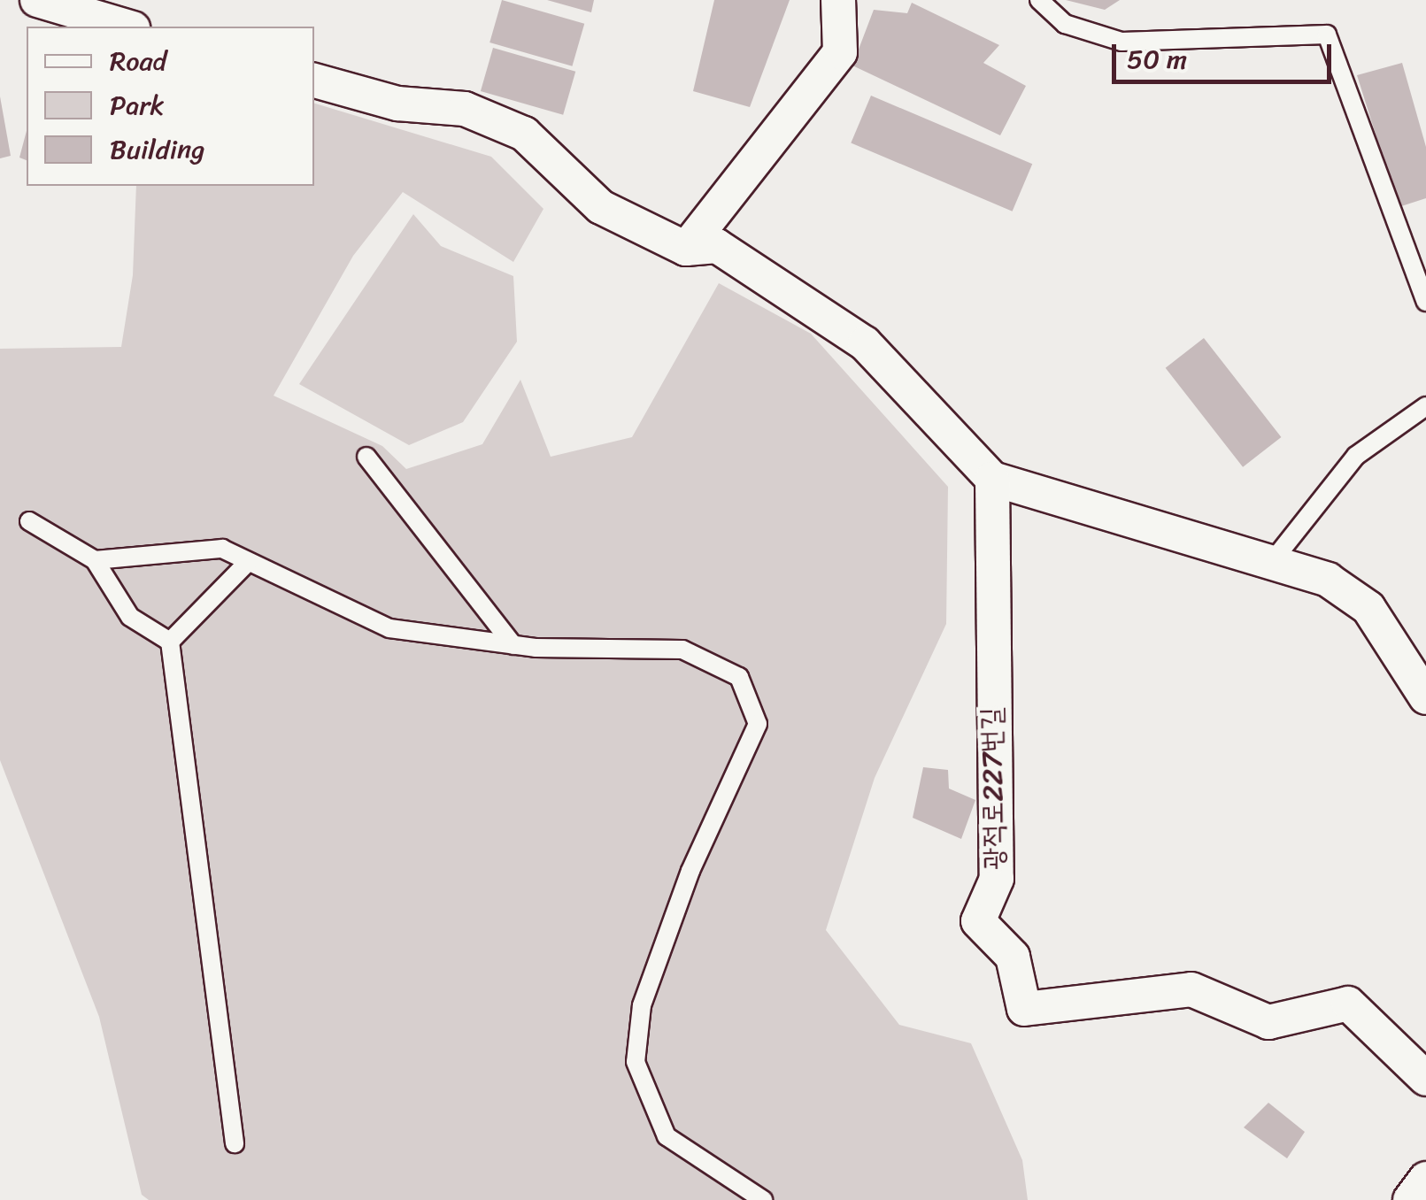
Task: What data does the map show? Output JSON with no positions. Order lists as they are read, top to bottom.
{
  "streets": {
    "street": ["광적로227번길"]
  },
  "legend": ["Road", "Park", "Building"],
  "scale_bar": "50 m"
}
